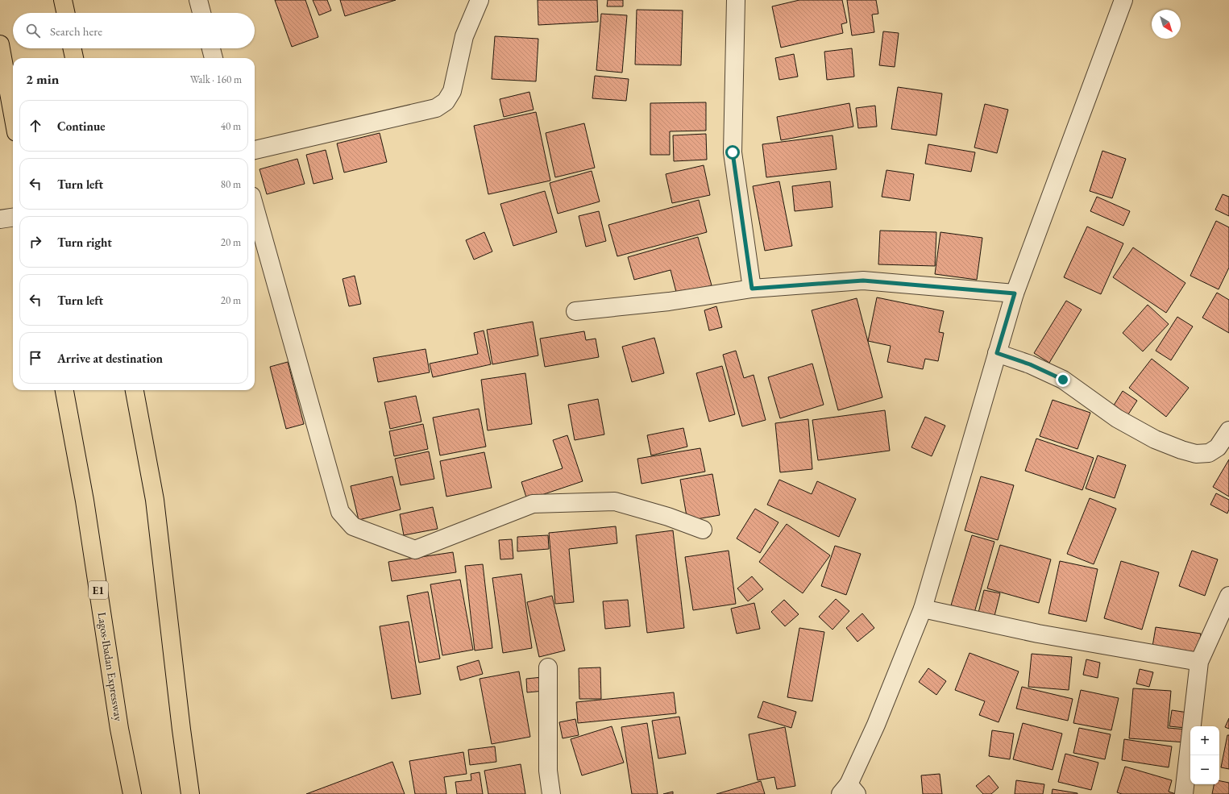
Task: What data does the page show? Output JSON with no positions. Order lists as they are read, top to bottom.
{
  "streets": {
    "highway": ["E1", "Lagos-Ibadan Expressway"]
  },
  "north": "bottom right",
  "page": {
    "search": "Search here",
    "heading": ["2 min", "Walk · 160 m"],
    "list": [
      ["Continue", "40 m"],
      ["Turn left", "80 m"],
      ["Turn right", "20 m"],
      ["Turn left", "20 m"],
      "Arrive at destination"
    ],
    "map_buttons": ["+", "−"]
  }
}
